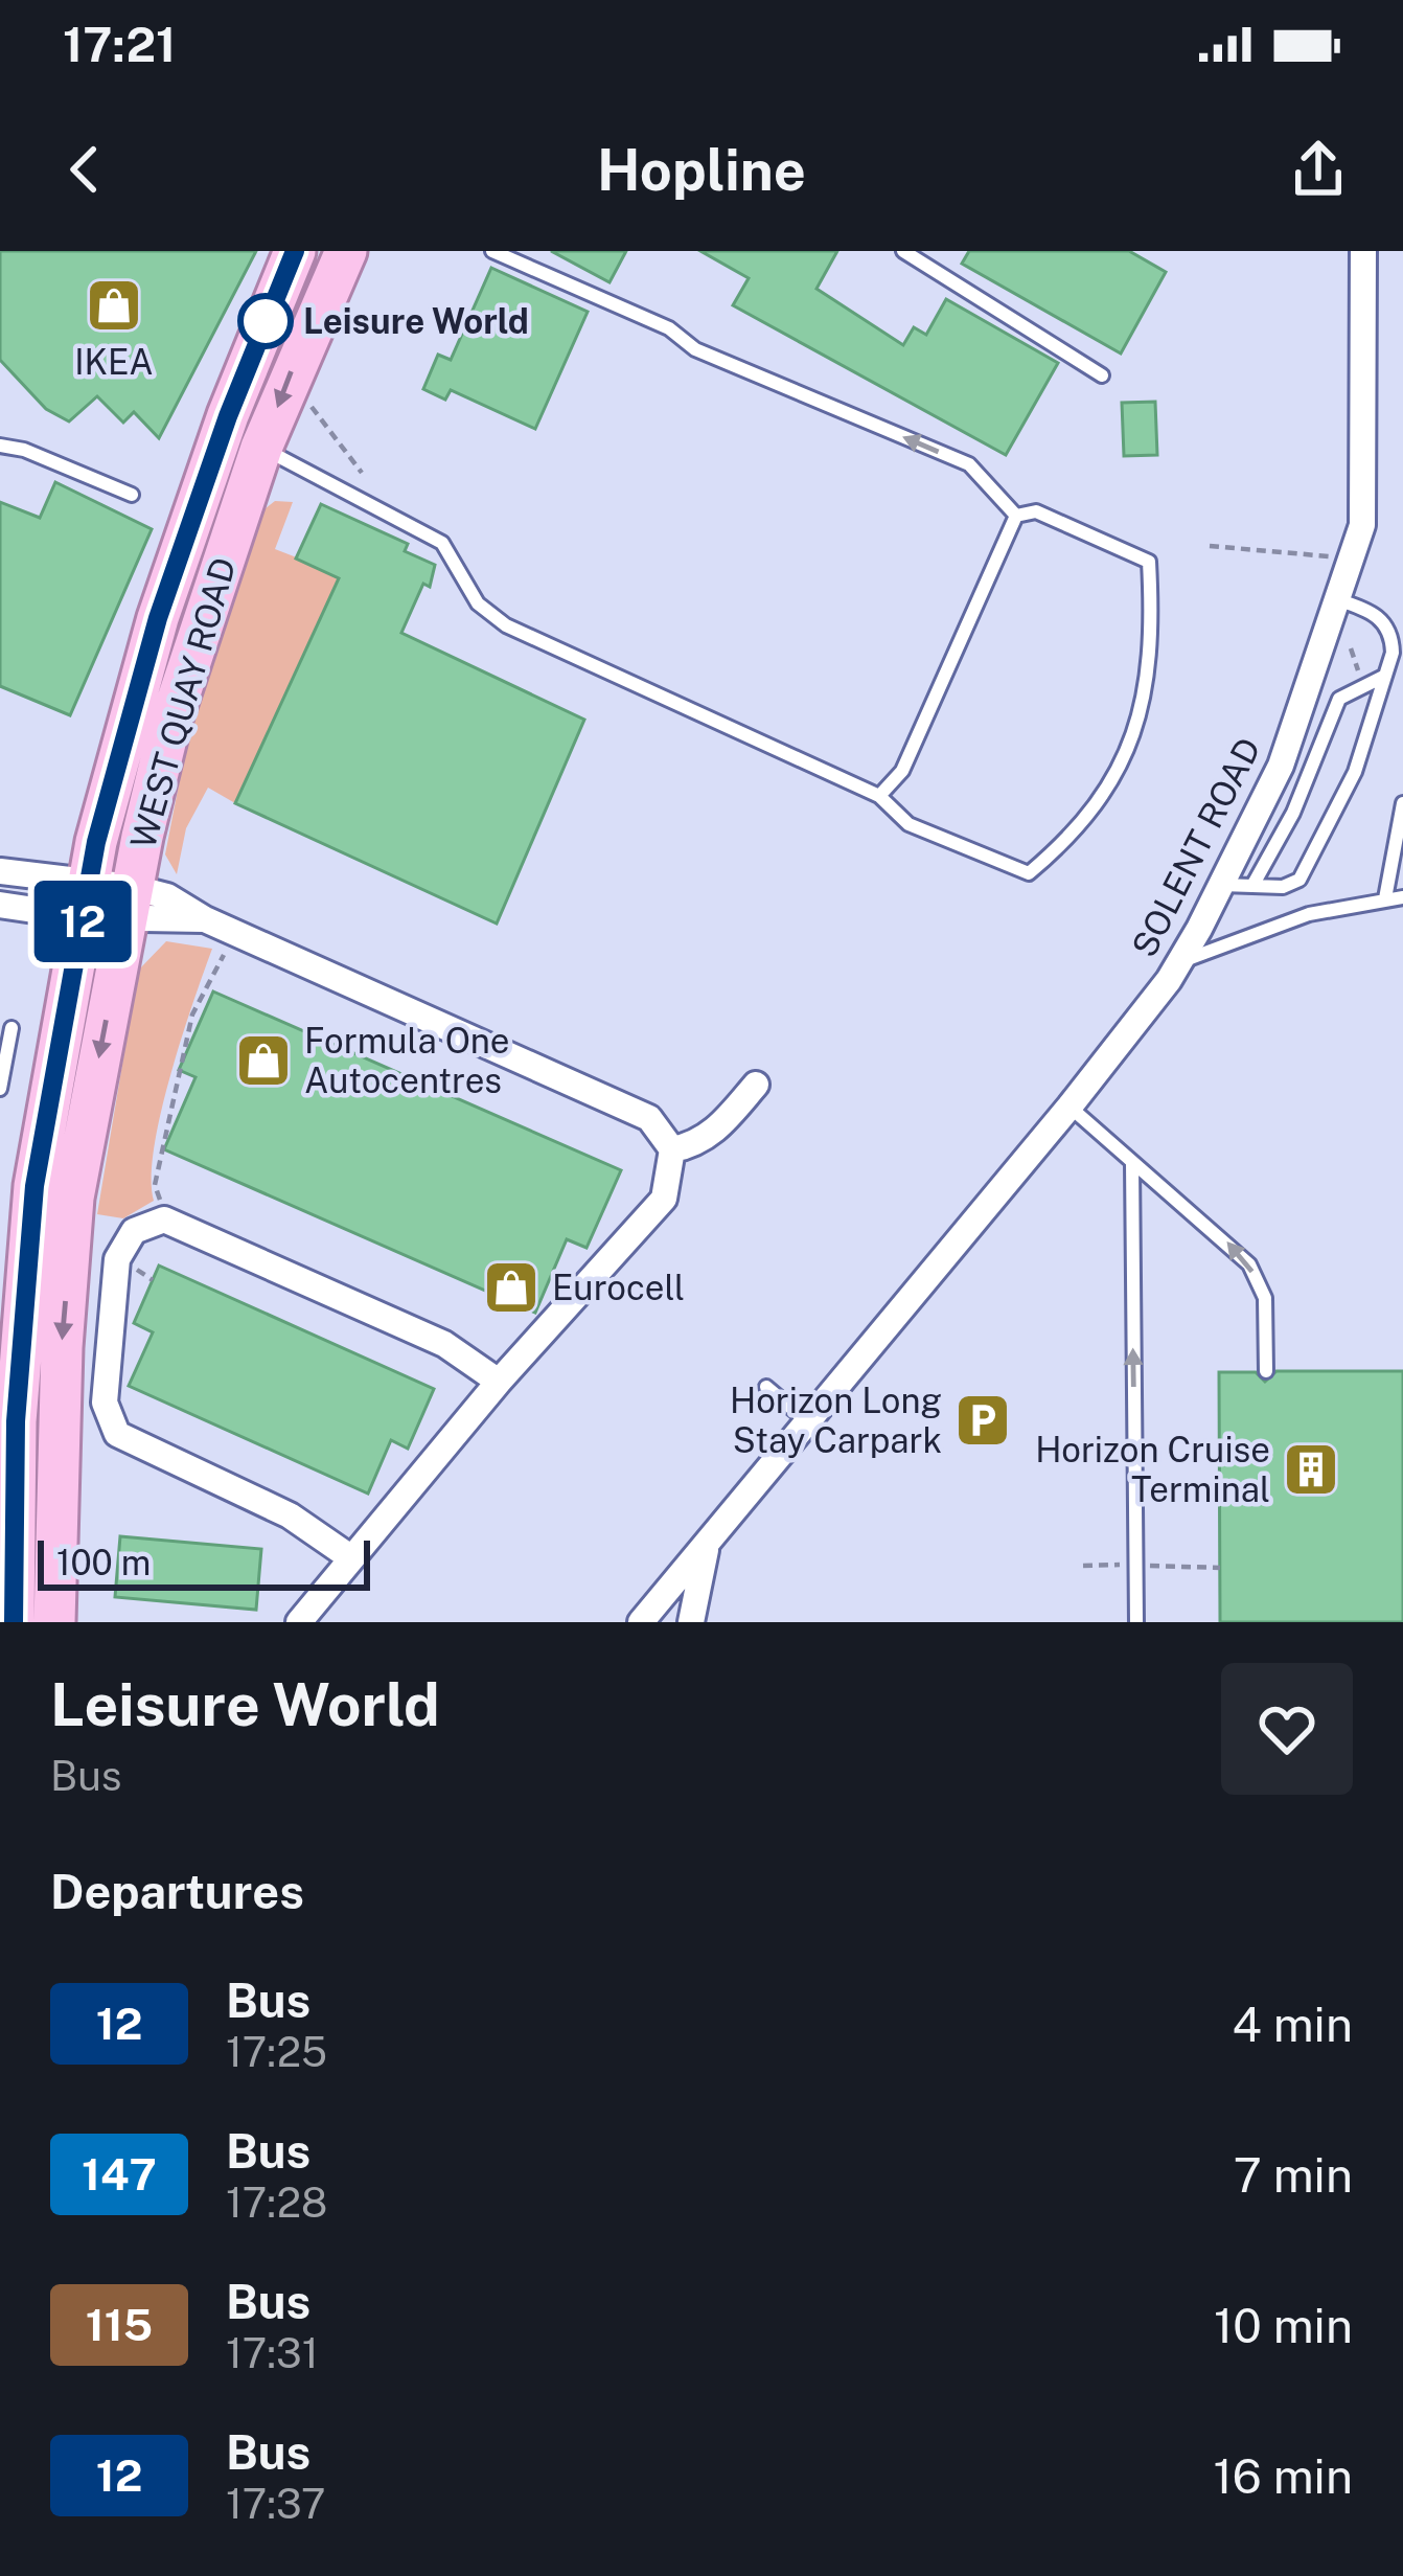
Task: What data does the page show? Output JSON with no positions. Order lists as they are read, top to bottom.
{
  "streets": {
    "highway": ["WEST QUAY ROAD"],
    "street": ["SOLENT ROAD"]
  },
  "places": {
    "shop": ["IKEA", "Formula One Autocentres", "Eurocell"],
    "other": ["Leisure World"],
    "parking": ["Horizon Long Stay Carpark"],
    "building": ["Horizon Cruise Terminal"]
  },
  "lines": ["bus line 12"],
  "scale_bar": "100 m",
  "page": {
    "status": "17:21",
    "header": "Hopline",
    "on_map": "12",
    "scale": "100 m",
    "heading": [
      ["Leisure World", "Bus"],
      "Departures"
    ],
    "list": [
      {
        "mark": "12",
        "name": "Bus",
        "note": "17:25",
        "value": "4 min"
      },
      {
        "mark": "147",
        "name": "Bus",
        "note": "17:28",
        "value": "7 min"
      },
      {
        "mark": "115",
        "name": "Bus",
        "note": "17:31",
        "value": "10 min"
      },
      {
        "mark": "12",
        "name": "Bus",
        "note": "17:37",
        "value": "16 min"
      }
    ]
  }
}
